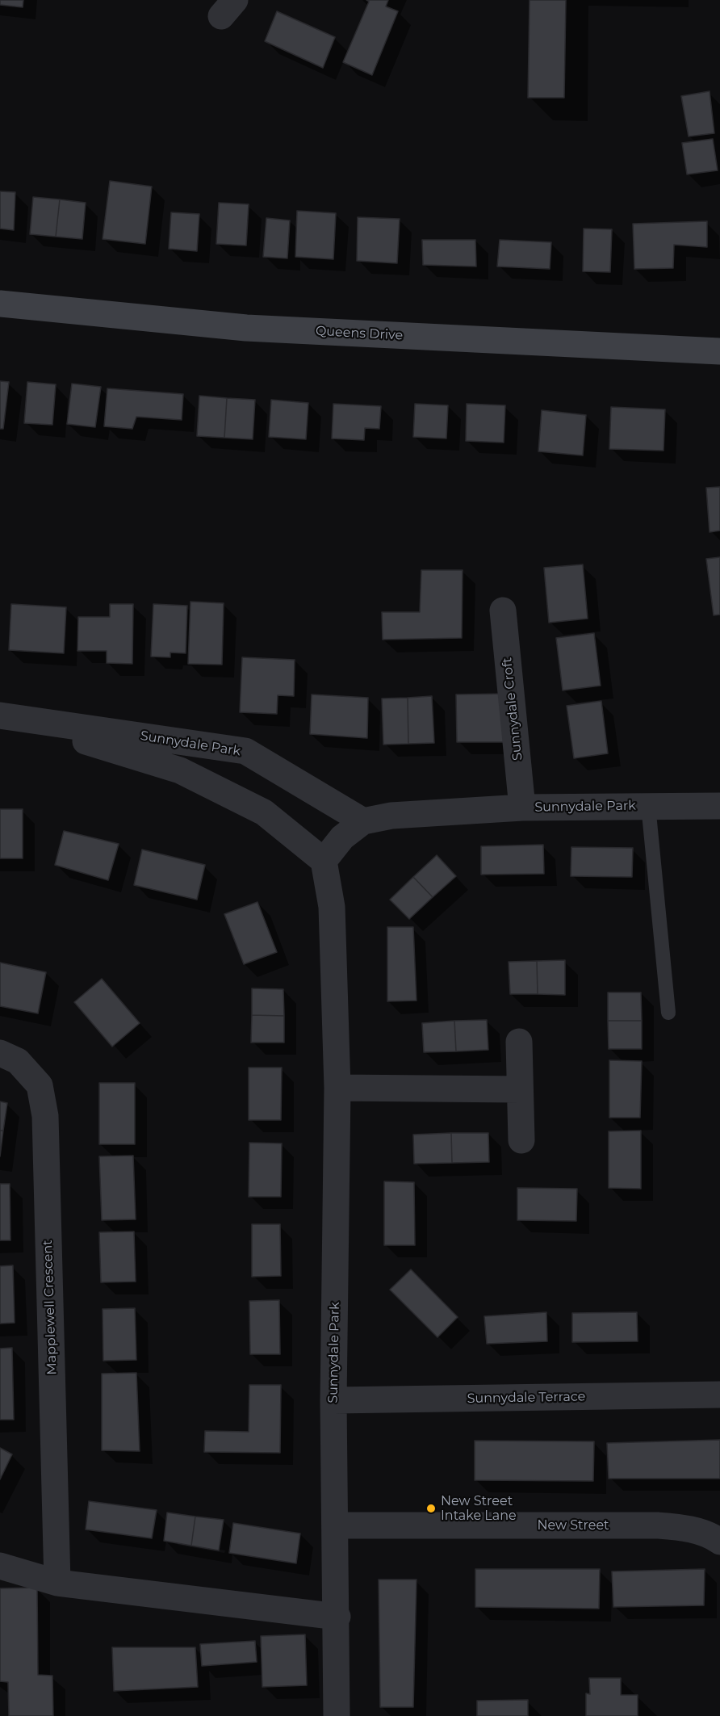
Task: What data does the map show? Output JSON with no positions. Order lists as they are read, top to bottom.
{
  "streets": {
    "street": [
      "Queens Drive",
      "Sunnydale Croft",
      "Sunnydale Park",
      "Mapplewell Crescent",
      "Sunnydale Terrace",
      "New Street"
    ]
  },
  "crossings": [
    ["Sunnydale Croft", "Sunnydale Park"],
    ["Sunnydale Park", "Sunnydale Terrace"],
    ["Sunnydale Park", "New Street"]
  ],
  "places": ["New Street Intake Lane"]
}
